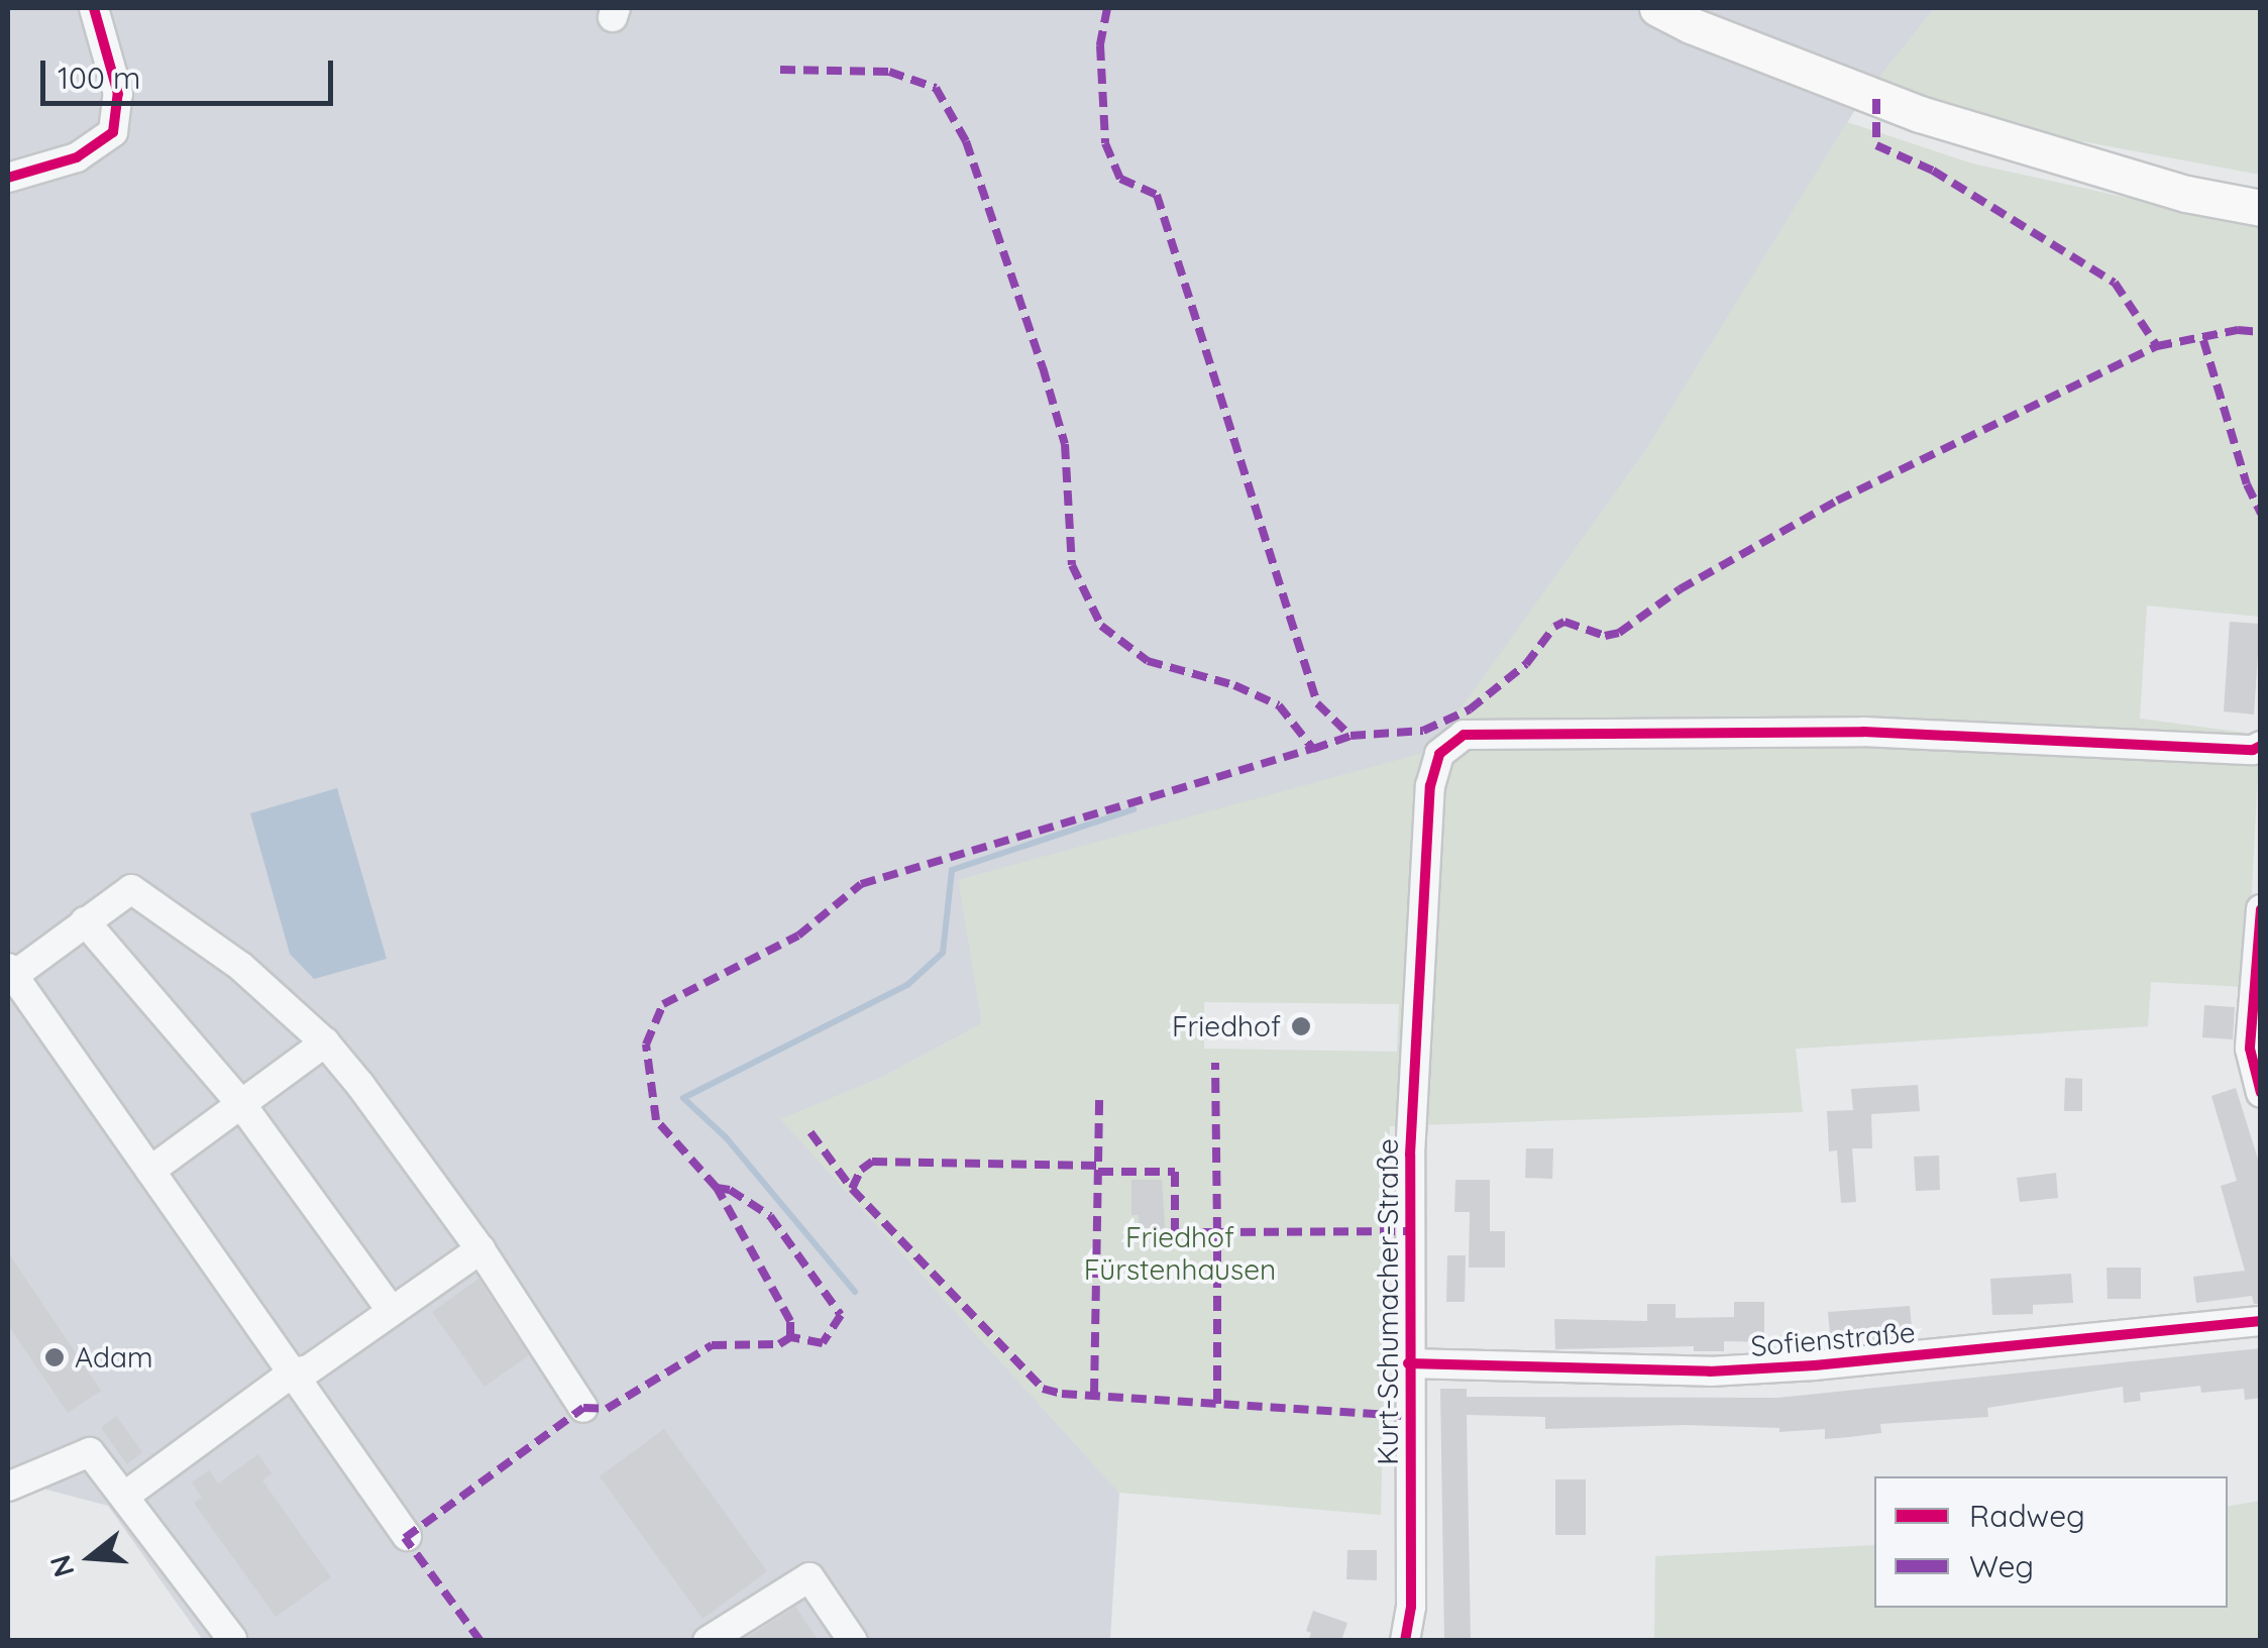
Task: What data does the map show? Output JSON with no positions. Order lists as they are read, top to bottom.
{
  "streets": {
    "street": ["Kurt-Schumacher-Straße", "Sofienstraße"]
  },
  "crossings": [
    ["Kurt-Schumacher-Straße", "Sofienstraße"]
  ],
  "parks": ["Friedhof Fürstenhausen"],
  "places": ["Friedhof", "Adam"],
  "legend": ["Radweg", "Weg"],
  "scale_bar": "100 m",
  "north": "left"
}
